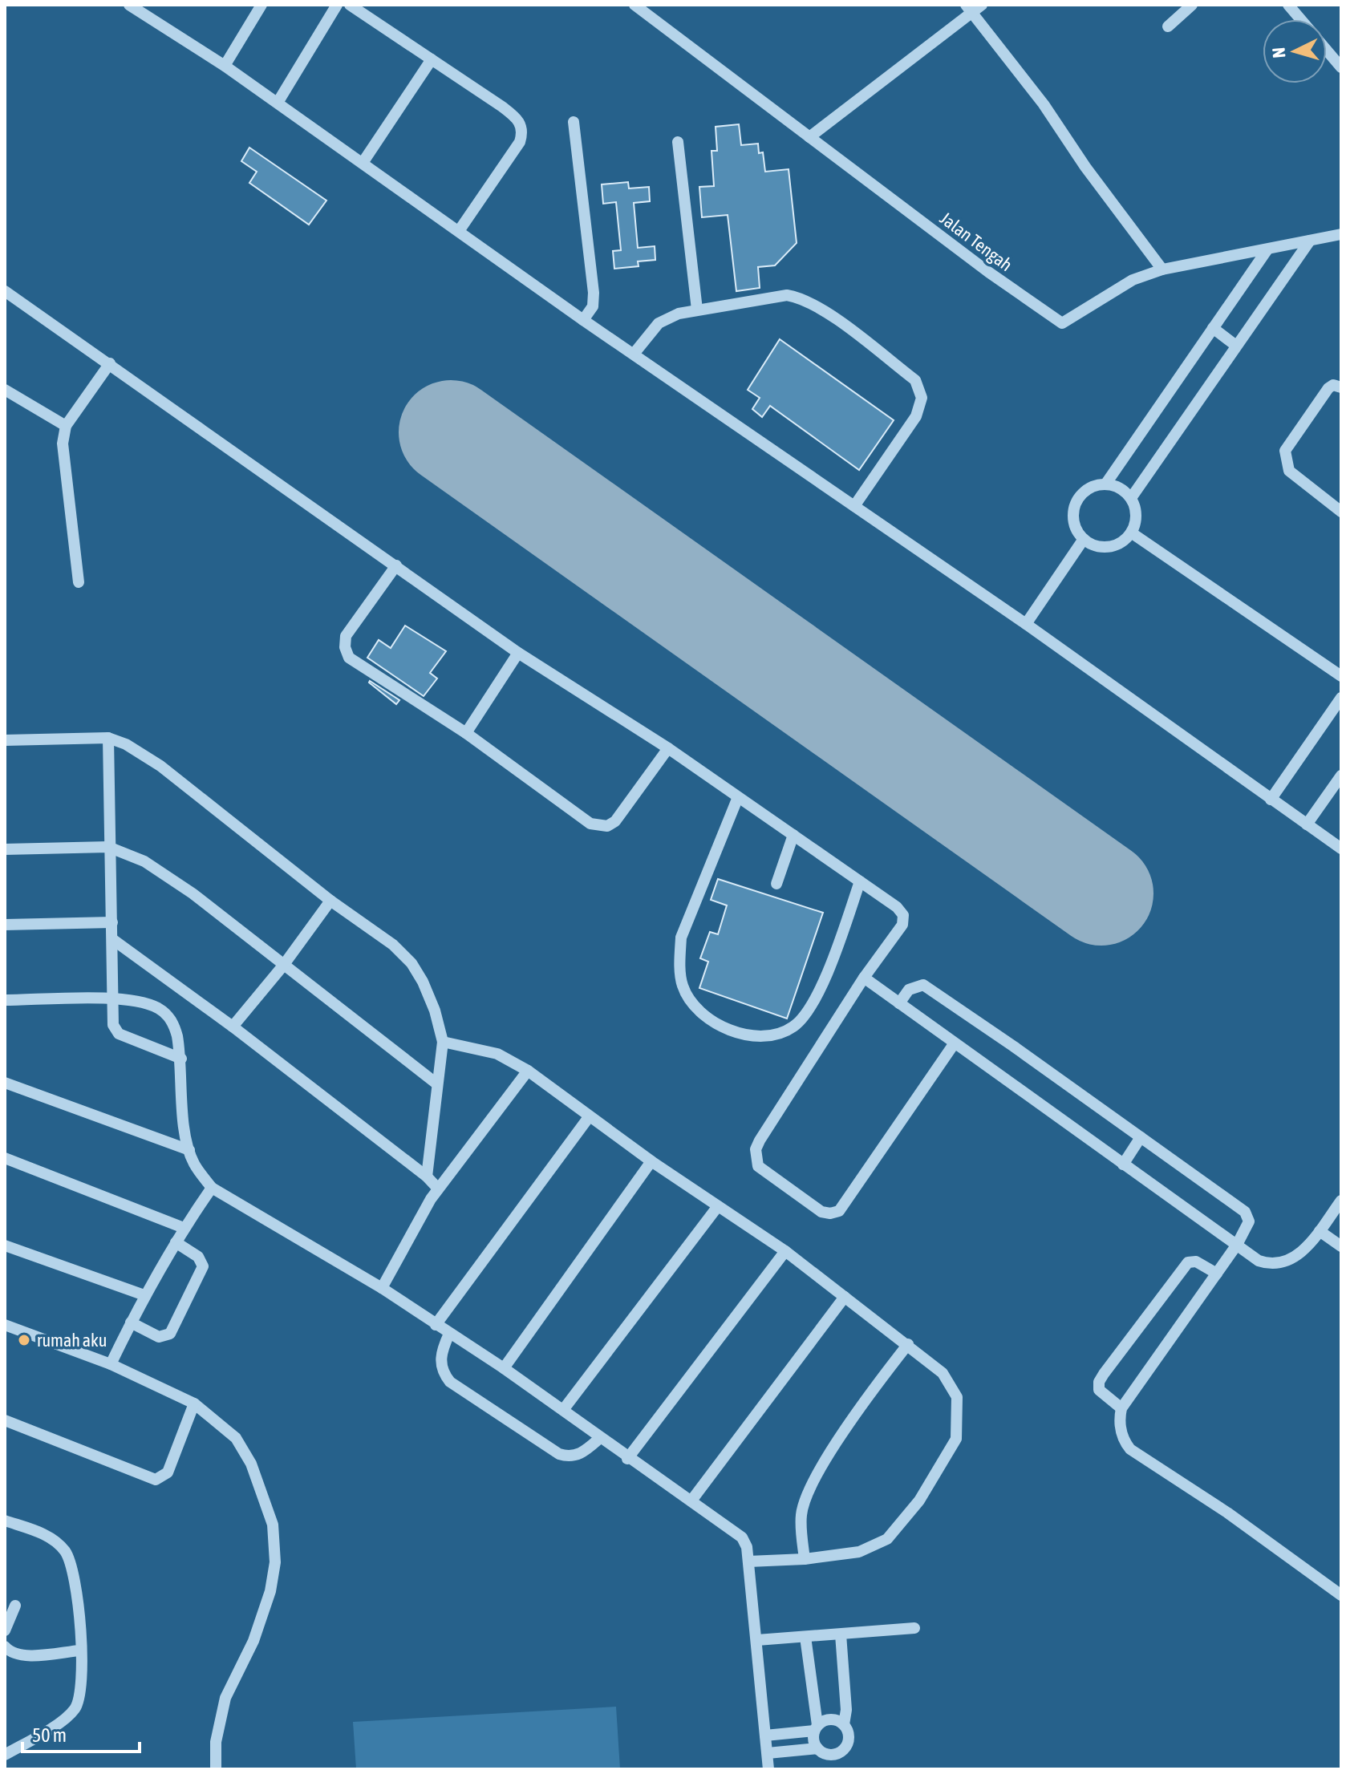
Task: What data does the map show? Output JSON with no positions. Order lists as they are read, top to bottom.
{
  "streets": {
    "street": ["Jalan Tengah"]
  },
  "places": ["rumah aku"],
  "scale_bar": "50 m",
  "north": "left"
}
